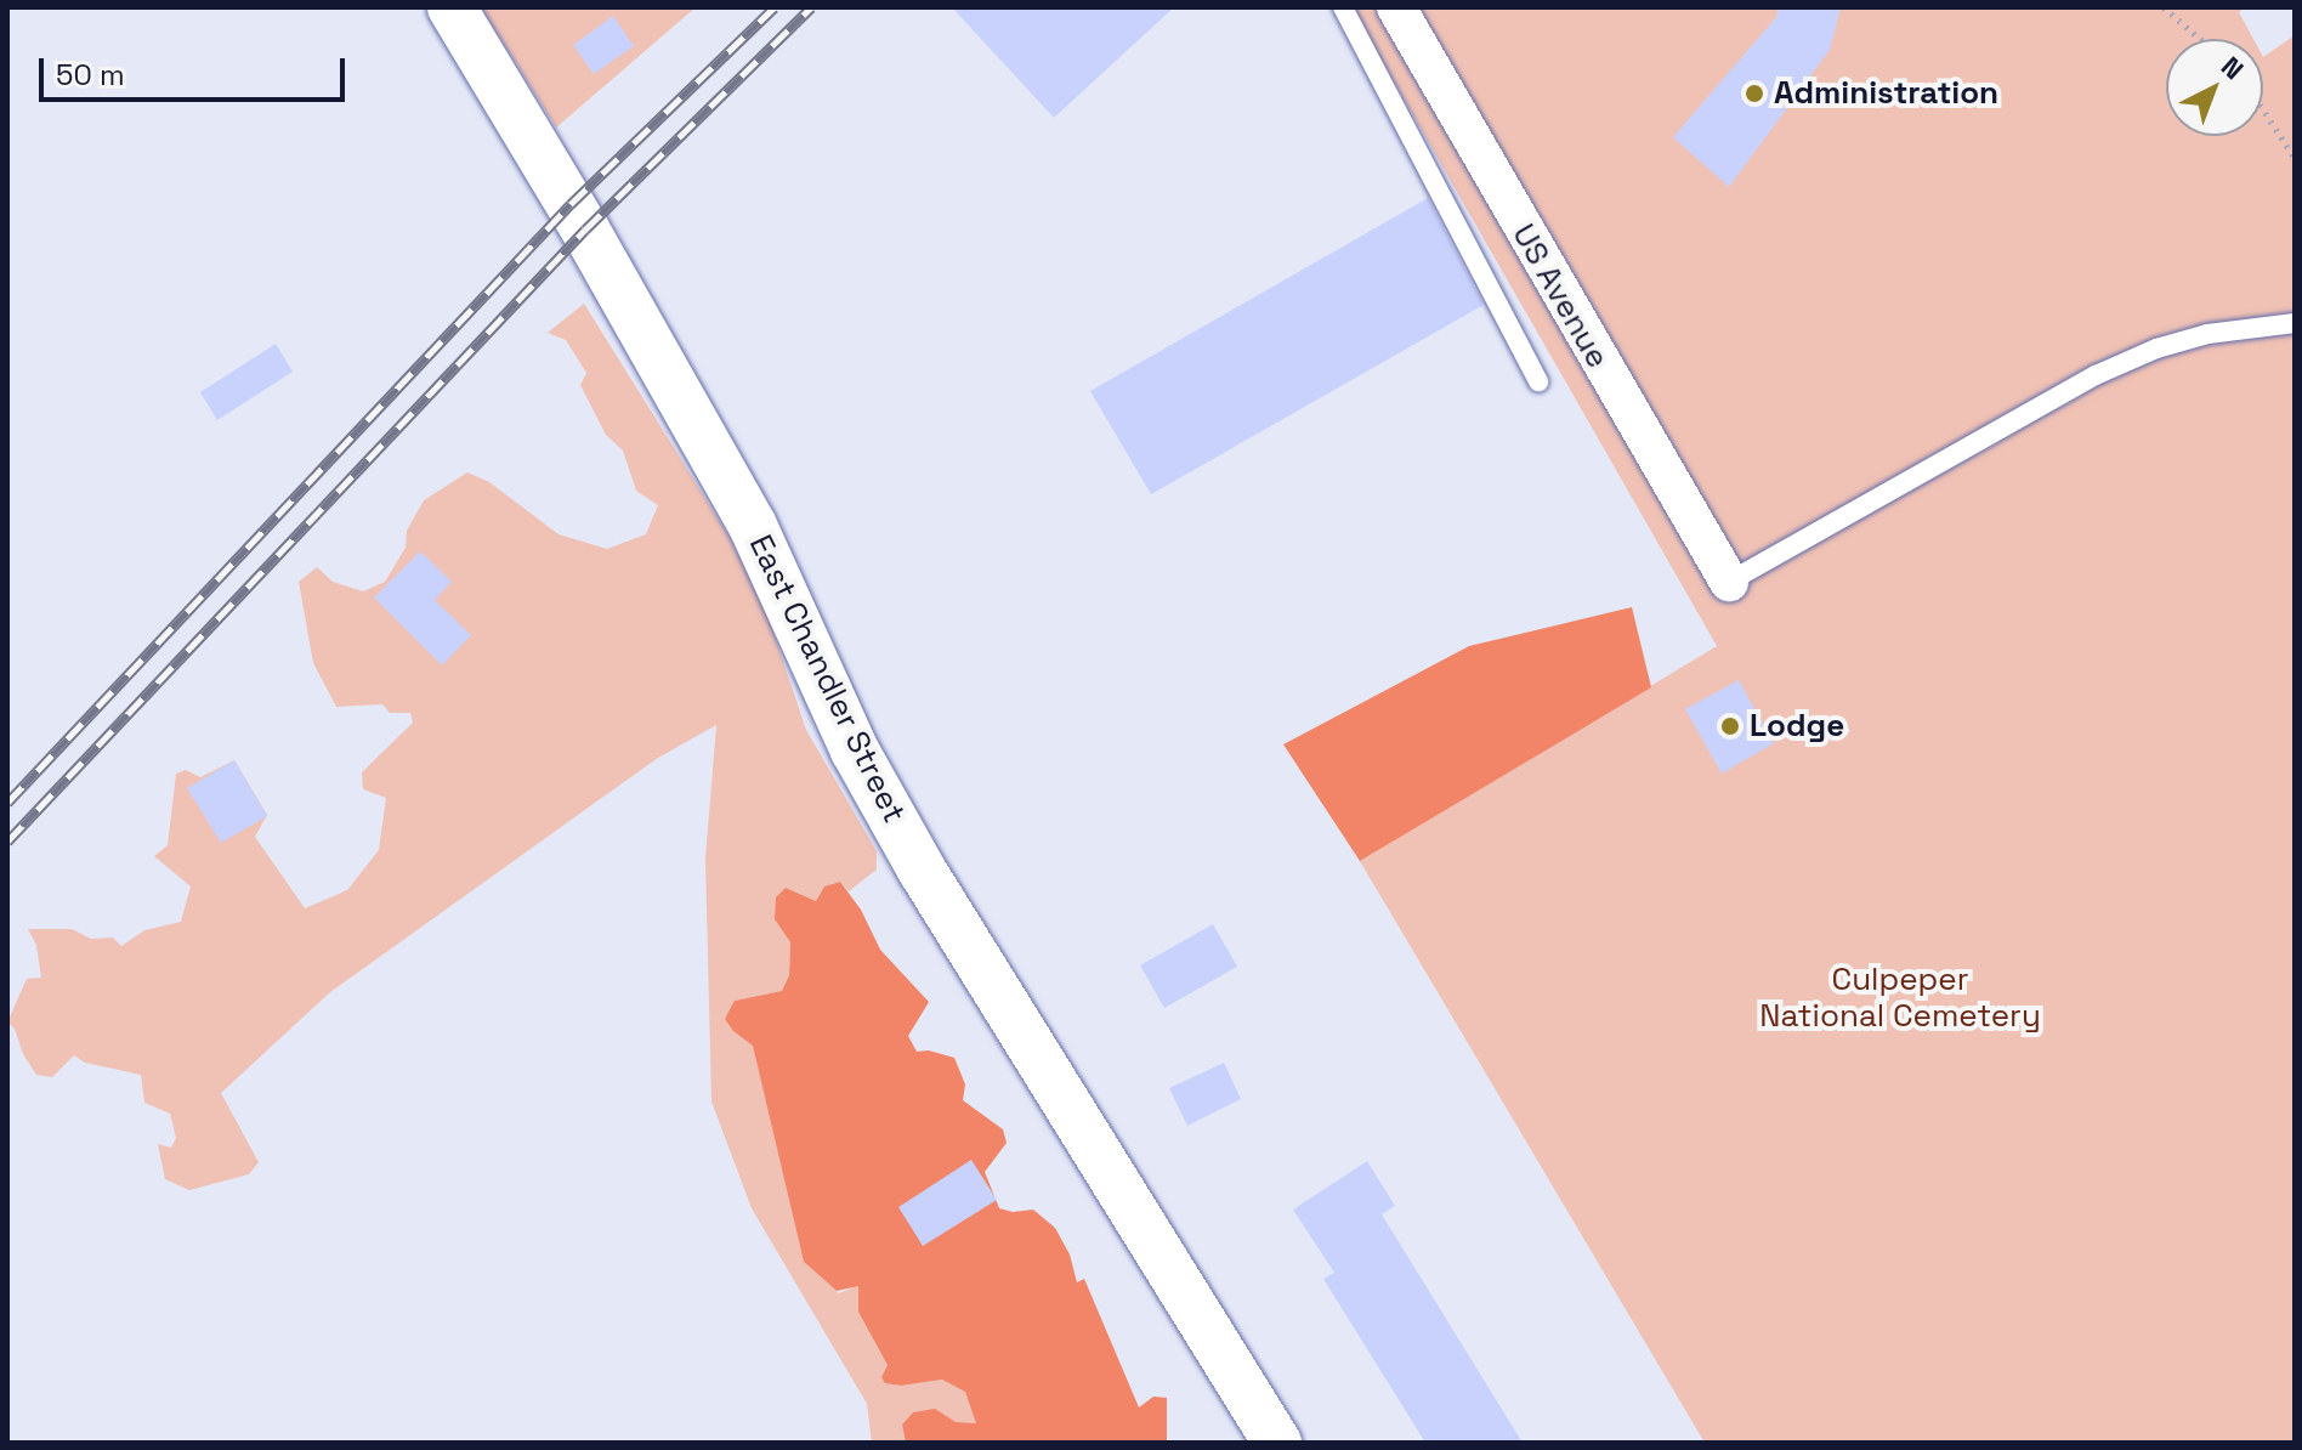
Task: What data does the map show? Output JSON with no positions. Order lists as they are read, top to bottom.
{
  "streets": {
    "street": ["US Avenue", "East Chandler Street"]
  },
  "parks": ["Culpeper National Cemetery"],
  "places": ["Administration", "Lodge"],
  "scale_bar": "50 m",
  "north": "top right"
}
